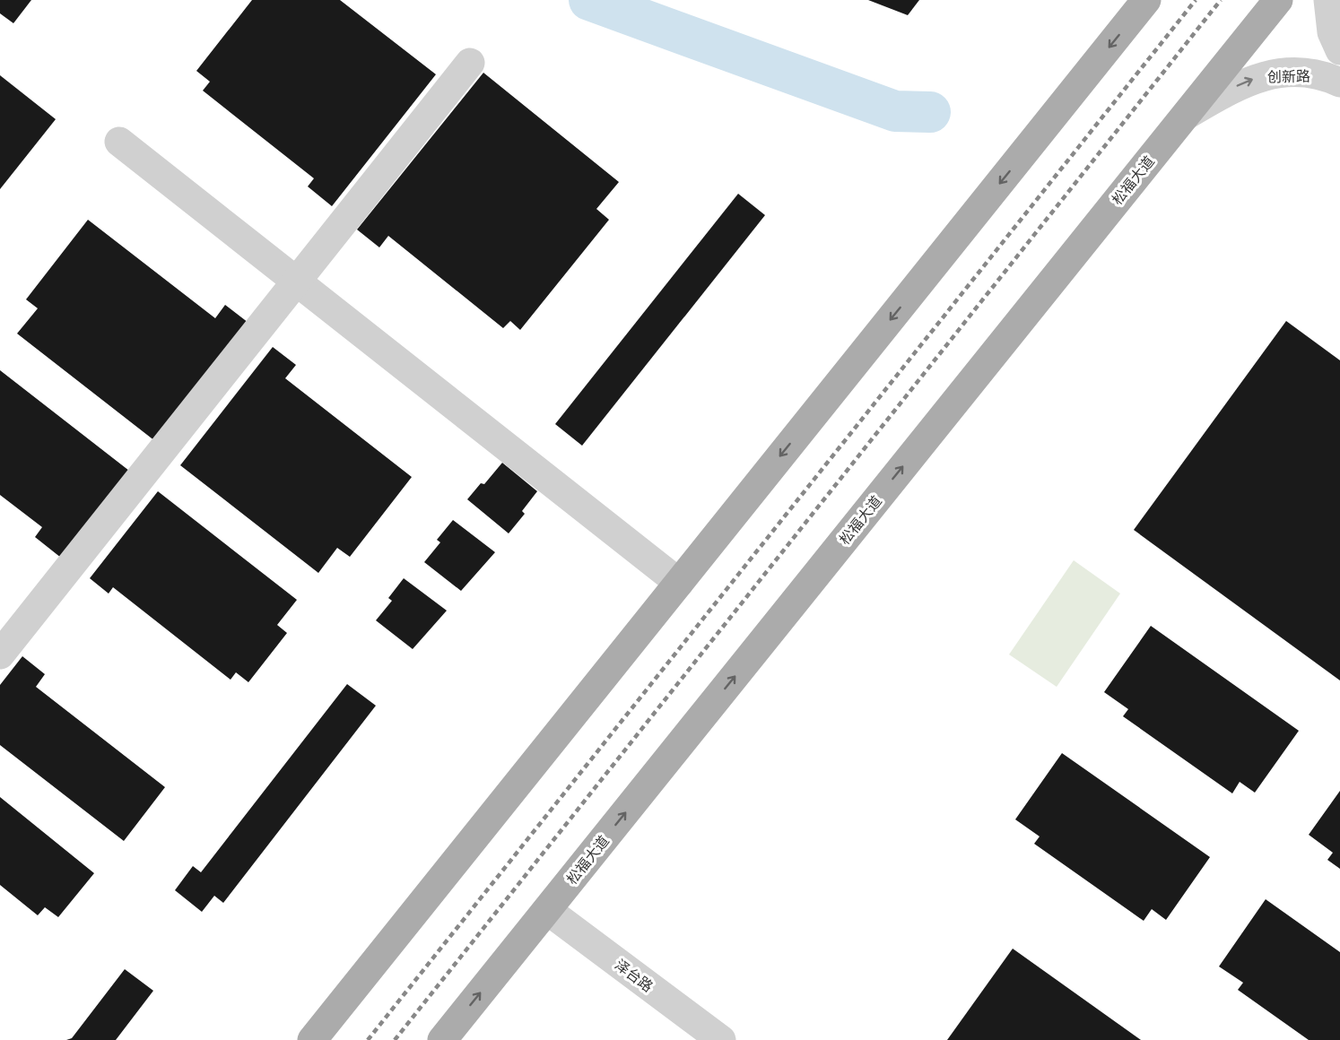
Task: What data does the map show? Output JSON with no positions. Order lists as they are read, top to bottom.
{
  "streets": {
    "main road": ["松福大道"],
    "street": ["创新路", "泽台路"]
  },
  "crossings": [
    ["创新路", "松福大道"],
    ["松福大道", "泽台路"]
  ],
  "one_way": ["创新路"]
}
